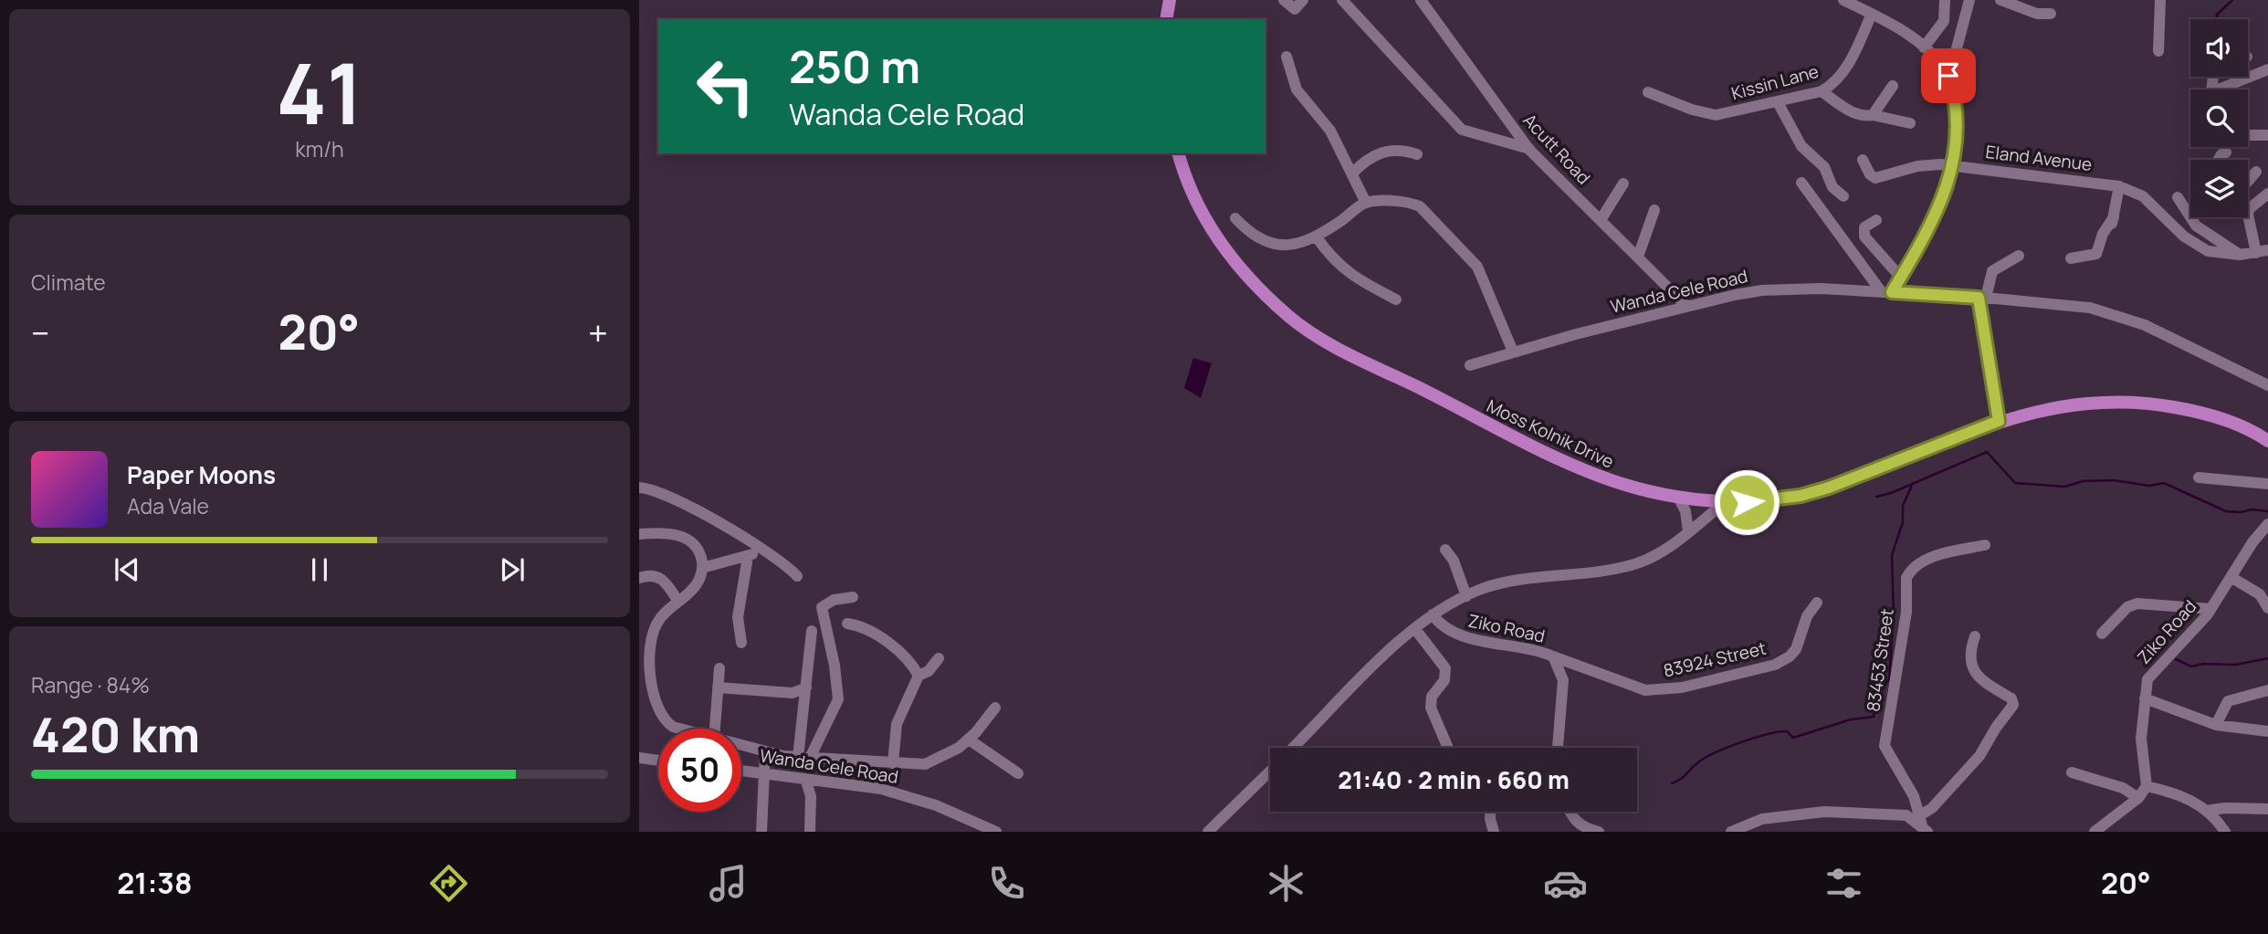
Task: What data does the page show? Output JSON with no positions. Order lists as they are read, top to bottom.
{
  "streets": {
    "main road": ["Moss Kolnik Drive"],
    "street": [
      "Kissin Lane",
      "Acutt Road",
      "Eland Avenue",
      "Wanda Cele Road",
      "Ziko Road",
      "83924 Street",
      "83453 Street"
    ]
  },
  "crossings": [
    ["Acutt Road", "Wanda Cele Road"],
    ["Ziko Road", "83924 Street"]
  ],
  "page": {
    "tile": [
      ["41", "km/h"],
      "Climate",
      ["Range · 84%", "420 km"]
    ],
    "turn": ["250 m", "Wanda Cele Road"],
    "heat": ["−", "20°", "+"],
    "song": ["Paper Moons", "Ada Vale"],
    "limit": "50",
    "trip": "21:40 · 2 min · 660 m",
    "tabs": ["21:38", "20°"]
  }
}
